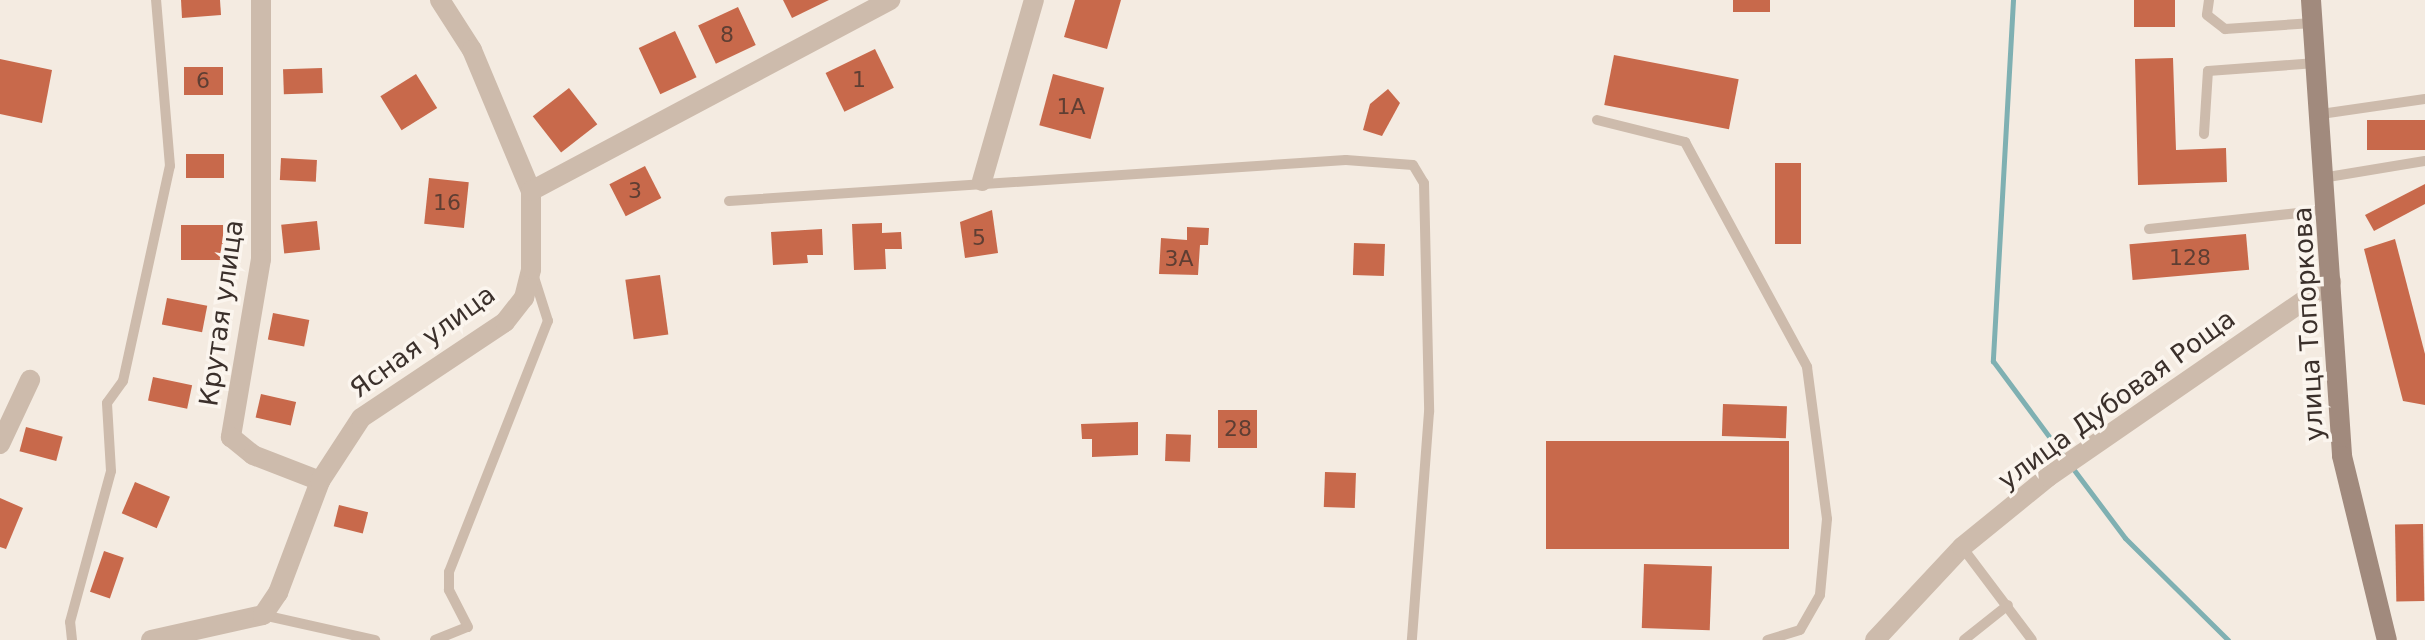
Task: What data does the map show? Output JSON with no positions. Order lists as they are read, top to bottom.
{
  "streets": {
    "street": [
      "Крутая улица",
      "улица Топоркова",
      "Ясная улица",
      "улица Дубовая Роща"
    ]
  },
  "crossings": [
    ["Крутая улица", "Ясная улица"],
    ["улица Топоркова", "улица Дубовая Роща"]
  ],
  "house_numbers": [
    "8",
    "1",
    "6",
    "1А",
    "3",
    "16",
    "5",
    "128",
    "3А",
    "28"
  ]
}
